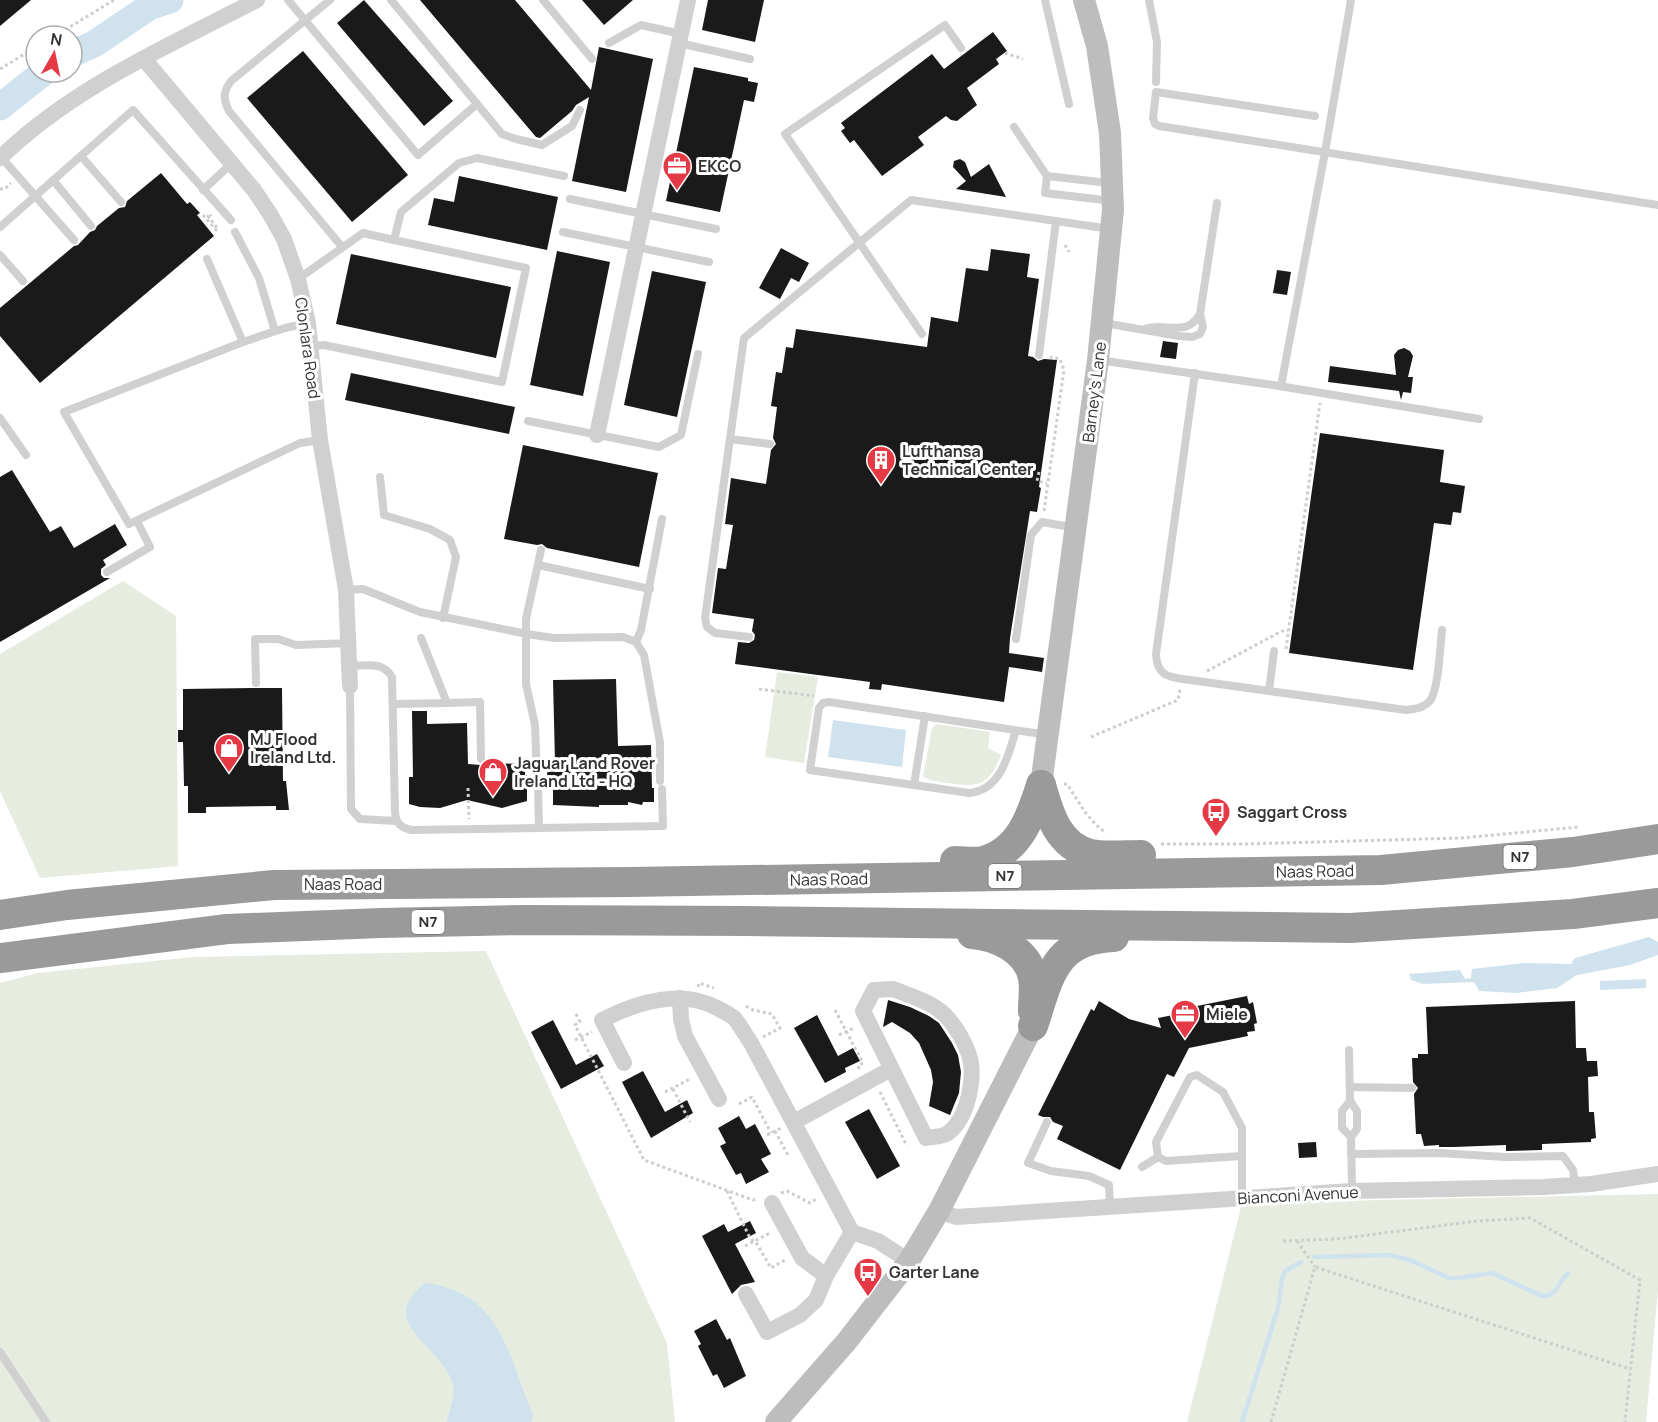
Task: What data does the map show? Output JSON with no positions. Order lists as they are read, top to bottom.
{
  "streets": {
    "highway": ["N7", "Naas Road"],
    "street": ["Clonlara Road", "Barney's Lane", "Bianconi Avenue"]
  },
  "crossings": [
    ["Barney's Lane", "N7"],
    ["N7", "Naas Road"]
  ],
  "places": {
    "office": ["EKCO", "Miele"],
    "building": ["Lufthansa Technical Center"],
    "shop": ["MJ Flood Ireland Ltd.", "Jaguar Land Rover Ireland Ltd - HQ"],
    "bus stop": ["Saggart Cross", "Garter Lane"]
  },
  "north": "top"
}
